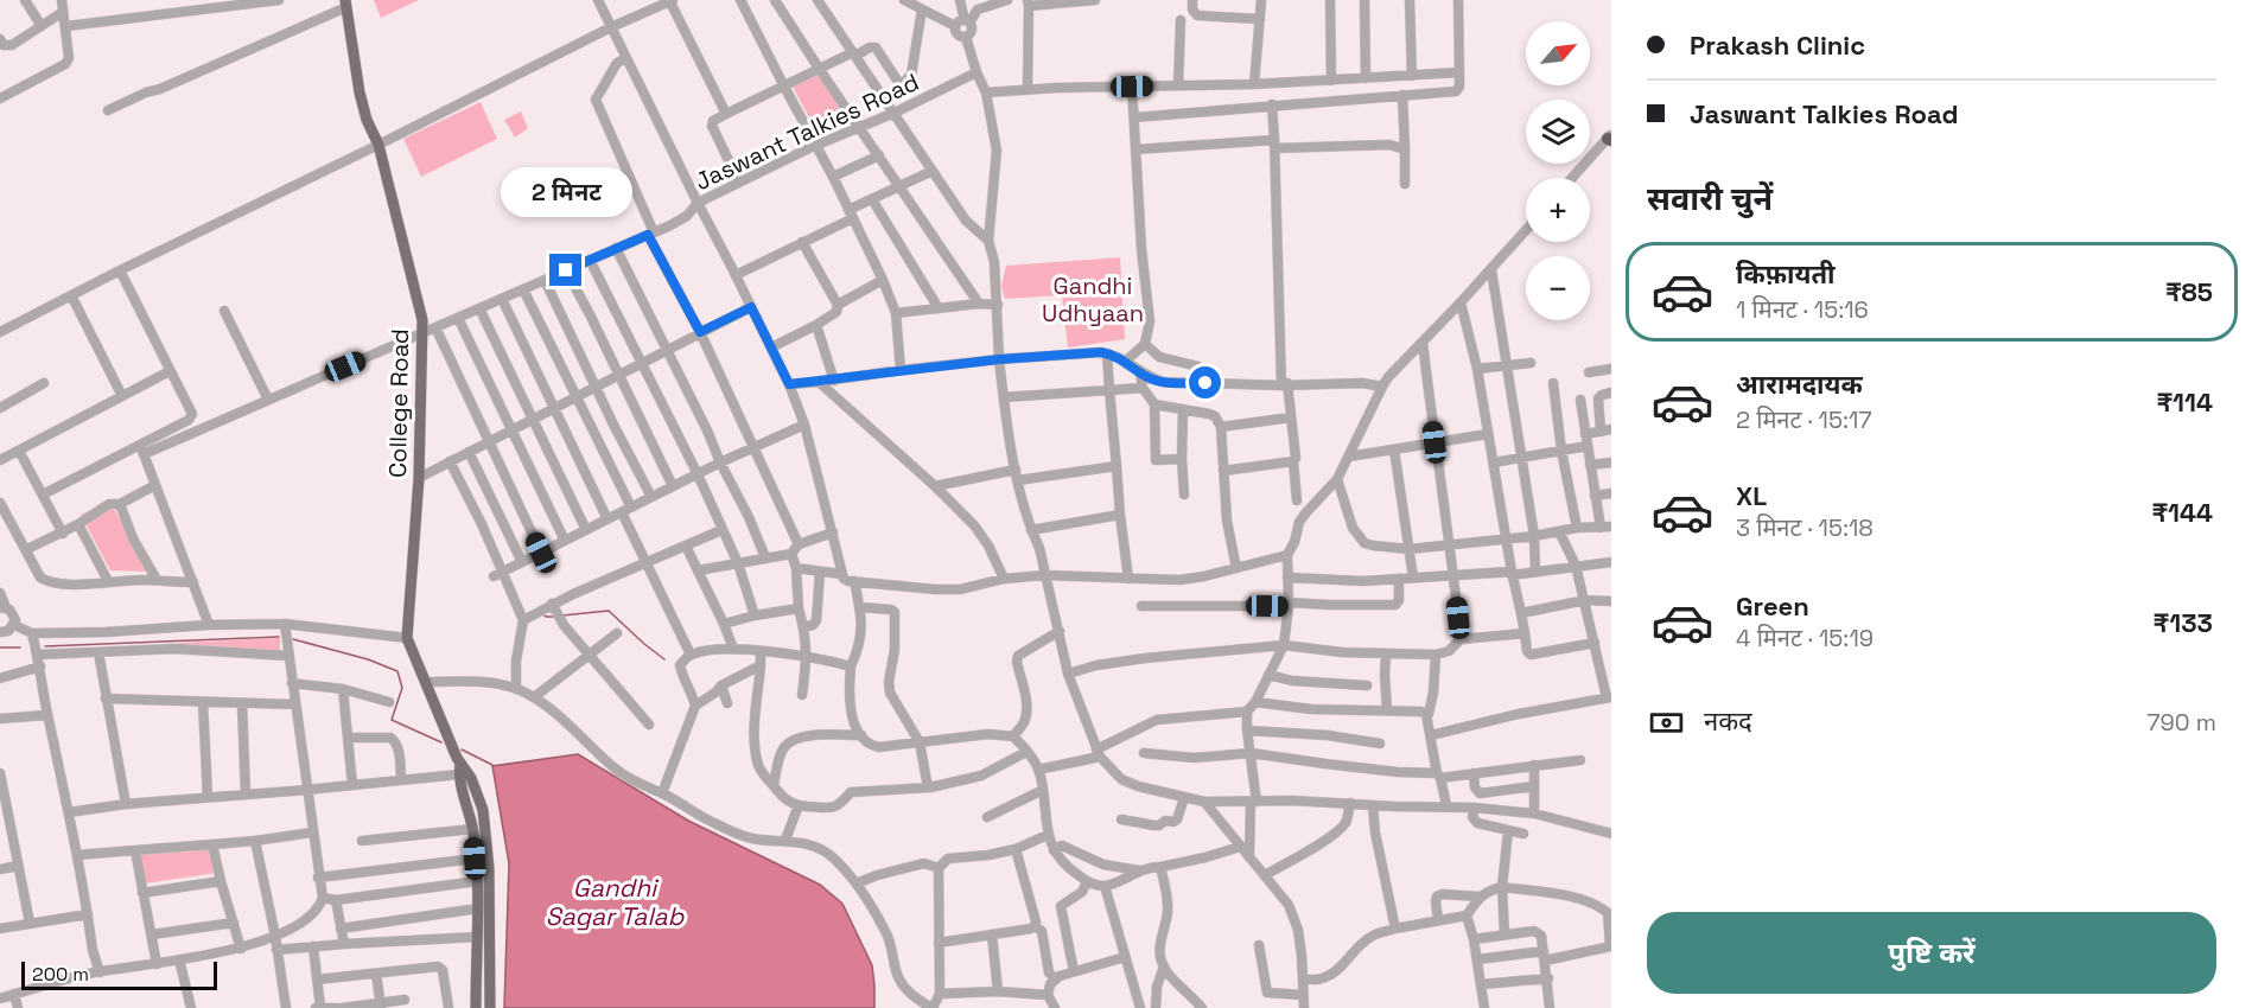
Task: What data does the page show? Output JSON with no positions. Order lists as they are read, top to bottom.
{
  "streets": {
    "main road": ["College Road"],
    "street": ["Jaswant Talkies Road"]
  },
  "crossings": [
    ["Jaswant Talkies Road", "College Road"]
  ],
  "water": ["Gandhi Sagar Talab"],
  "parks": ["Gandhi Udhyaan"],
  "scale_bar": "200 m",
  "north": "top right",
  "page": {
    "banner": ["Prakash Clinic", "Jaswant Talkies Road"],
    "map_buttons": ["+", "−"],
    "heading": "सवारी चुनें",
    "bubble": "2 मिनट",
    "list": [
      {
        "name": "किफ़ायती",
        "note": "1 मिनट · 15:16",
        "value": "₹85"
      },
      {
        "name": "आरामदायक",
        "note": "2 मिनट · 15:17",
        "value": "₹114"
      },
      {
        "name": "XL",
        "note": "3 मिनट · 15:18",
        "value": "₹144"
      },
      {
        "name": "Green",
        "note": "4 मिनट · 15:19",
        "value": "₹133"
      }
    ],
    "pay": ["नकद", "790 m"],
    "buttons": "पुष्टि करें",
    "scale": "200 m"
  }
}
